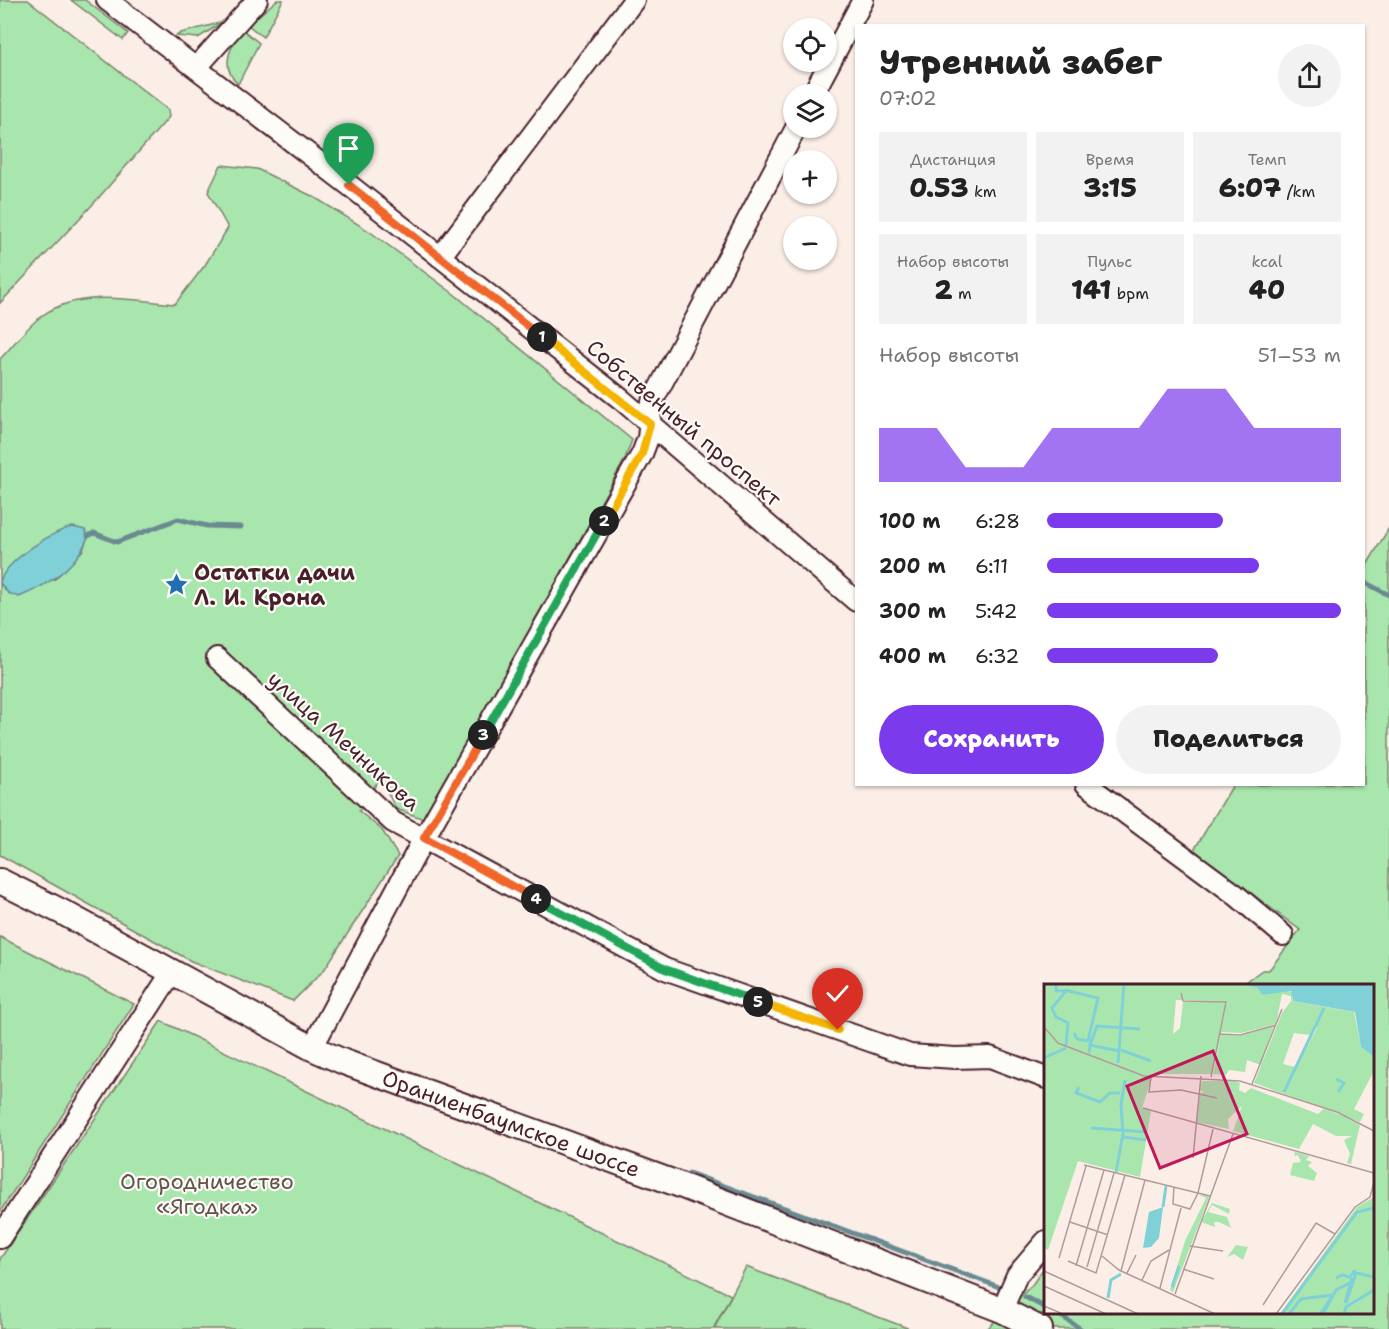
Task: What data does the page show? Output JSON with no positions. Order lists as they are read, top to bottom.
{
  "streets": {
    "main road": ["Ораниенбаумское шоссе"],
    "street": ["Собственный проспект", "улица Мечникова"]
  },
  "parks": ["Огородничество «Ягодка»"],
  "places": {
    "place": ["Остатки дачи Л. И. Крона"]
  },
  "page": {
    "map_buttons": ["+", "−"],
    "heading": ["Утренний забег", "07:02"],
    "stats": [
      ["Дистанция", "0.53 km"],
      ["Время", "3:15"],
      ["Темп", "6:07 /km"],
      ["Набор высоты", "2 m"],
      ["Пульс", "141 bpm"],
      ["kcal", "40"]
    ],
    "pins": [
      "1",
      "2",
      "3",
      "4",
      "5"
    ],
    "chart": ["Набор высоты", "51–53 m"],
    "list": [
      {
        "name": "100 m",
        "note": "6:28"
      },
      {
        "name": "200 m",
        "note": "6:11"
      },
      {
        "name": "300 m",
        "note": "5:42"
      },
      {
        "name": "400 m",
        "note": "6:32"
      }
    ],
    "buttons": ["Сохранить", "Поделиться"]
  }
}
